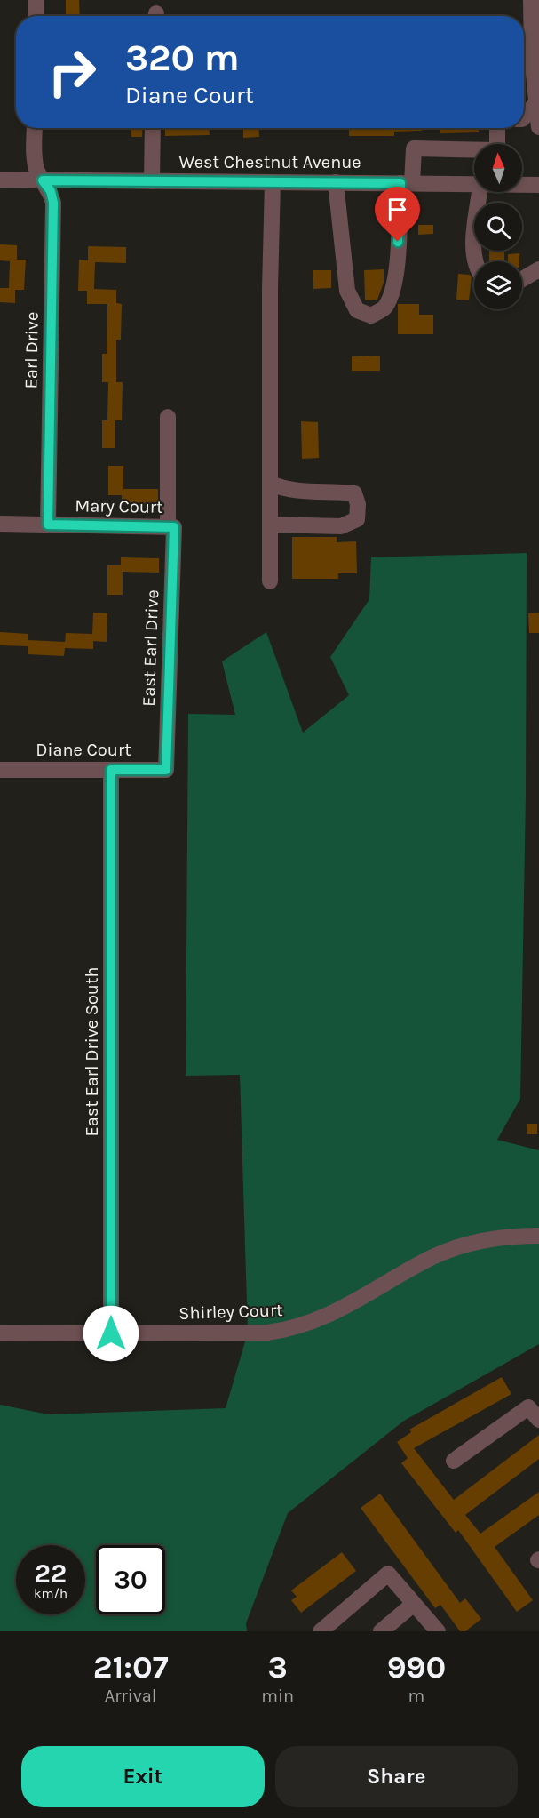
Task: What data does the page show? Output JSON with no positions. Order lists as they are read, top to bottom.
{
  "streets": {
    "street": [
      "West Chestnut Avenue",
      "Earl Drive",
      "Mary Court",
      "East Earl Drive",
      "Diane Court",
      "East Earl Drive South",
      "Shirley Court"
    ]
  },
  "crossings": [
    ["West Chestnut Avenue", "Earl Drive"],
    ["Earl Drive", "Mary Court"],
    ["Mary Court", "East Earl Drive"],
    ["East Earl Drive", "Diane Court"],
    ["Diane Court", "East Earl Drive South"],
    ["East Earl Drive South", "Shirley Court"]
  ],
  "north": "top",
  "page": {
    "turn": ["320 m", "Diane Court"],
    "speed": "22 km/h",
    "limit": "30",
    "eta": [
      "21:07",
      "Arrival",
      "3",
      "min",
      "990",
      "m"
    ],
    "buttons": ["Exit", "Share"]
  }
}
